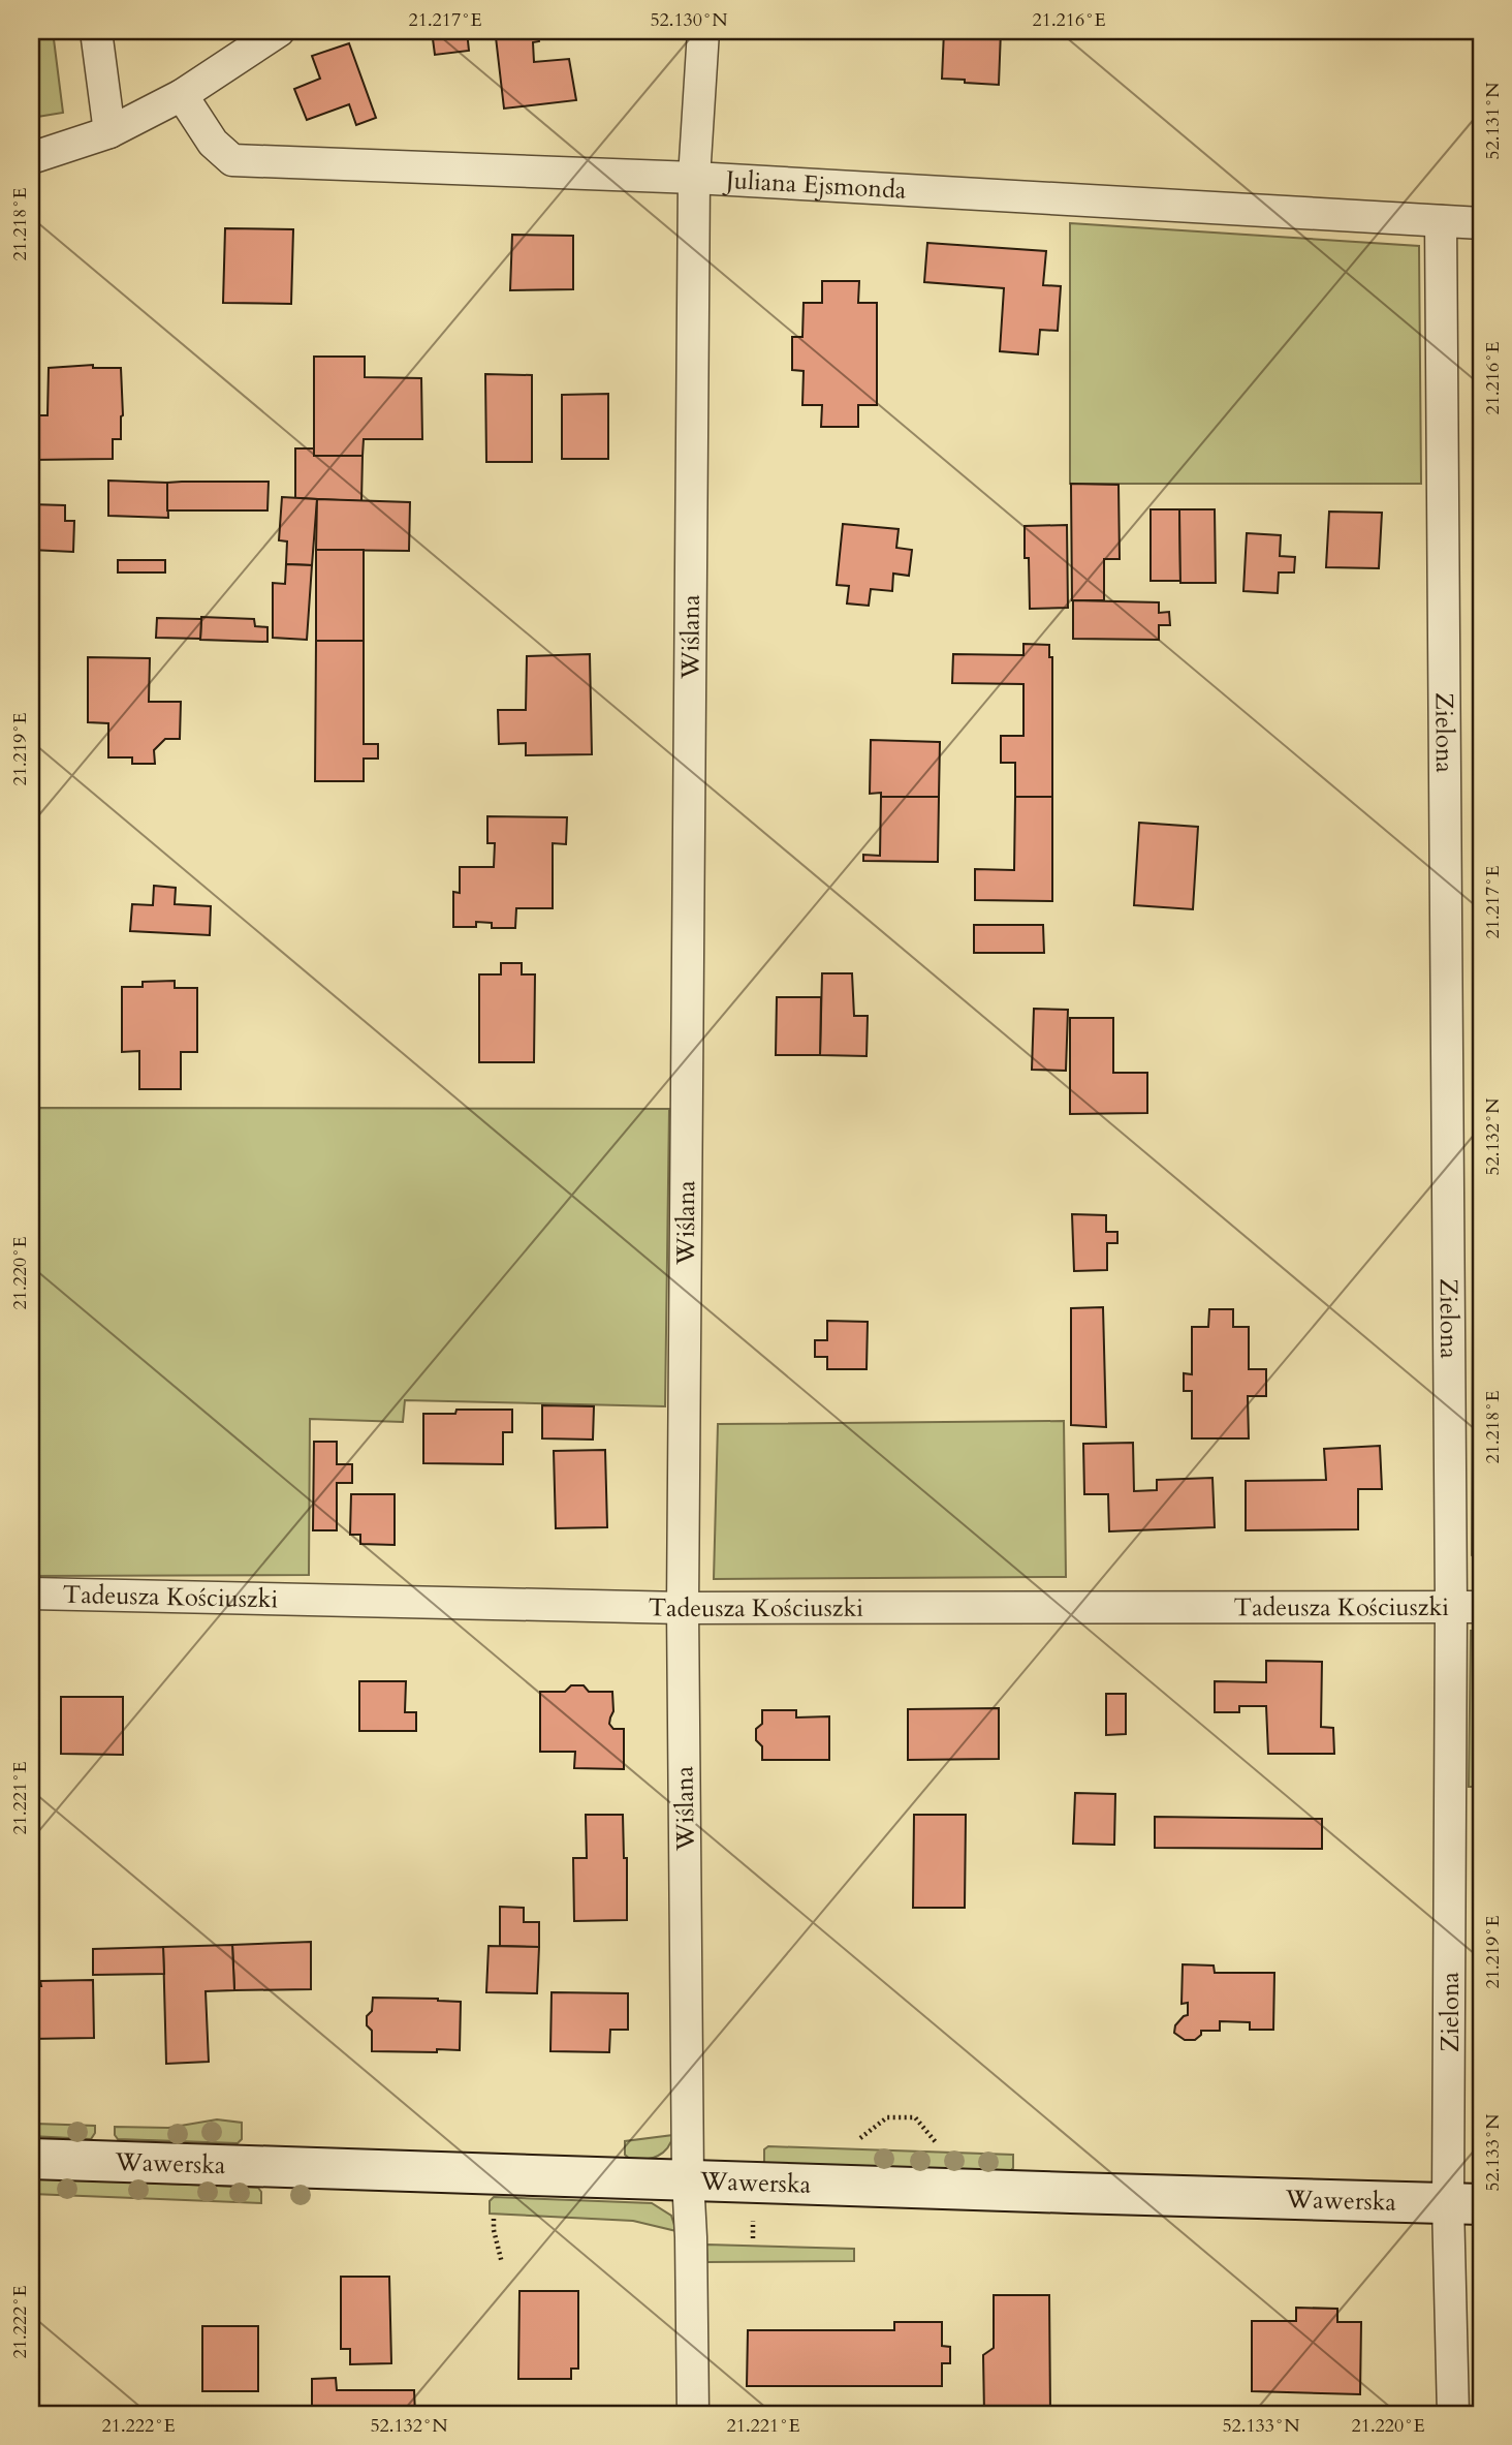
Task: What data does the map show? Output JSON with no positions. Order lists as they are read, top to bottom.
{
  "streets": {
    "street": [
      "Juliana Ejsmonda",
      "Wiślana",
      "Zielona",
      "Tadeusza Kościuszki",
      "Wawerska"
    ]
  },
  "crossings": [
    ["Juliana Ejsmonda", "Wiślana"],
    ["Juliana Ejsmonda", "Zielona"],
    ["Wiślana", "Tadeusza Kościuszki"],
    ["Wiślana", "Wawerska"],
    ["Zielona", "Tadeusza Kościuszki"],
    ["Zielona", "Wawerska"]
  ],
  "coordinates": [
    "21.217°E",
    "52.130°N",
    "21.216°E",
    "52.131°N",
    "21.218°E",
    "21.219°E",
    "52.132°N",
    "21.220°E",
    "21.221°E",
    "52.133°N",
    "21.222°E"
  ]
}
